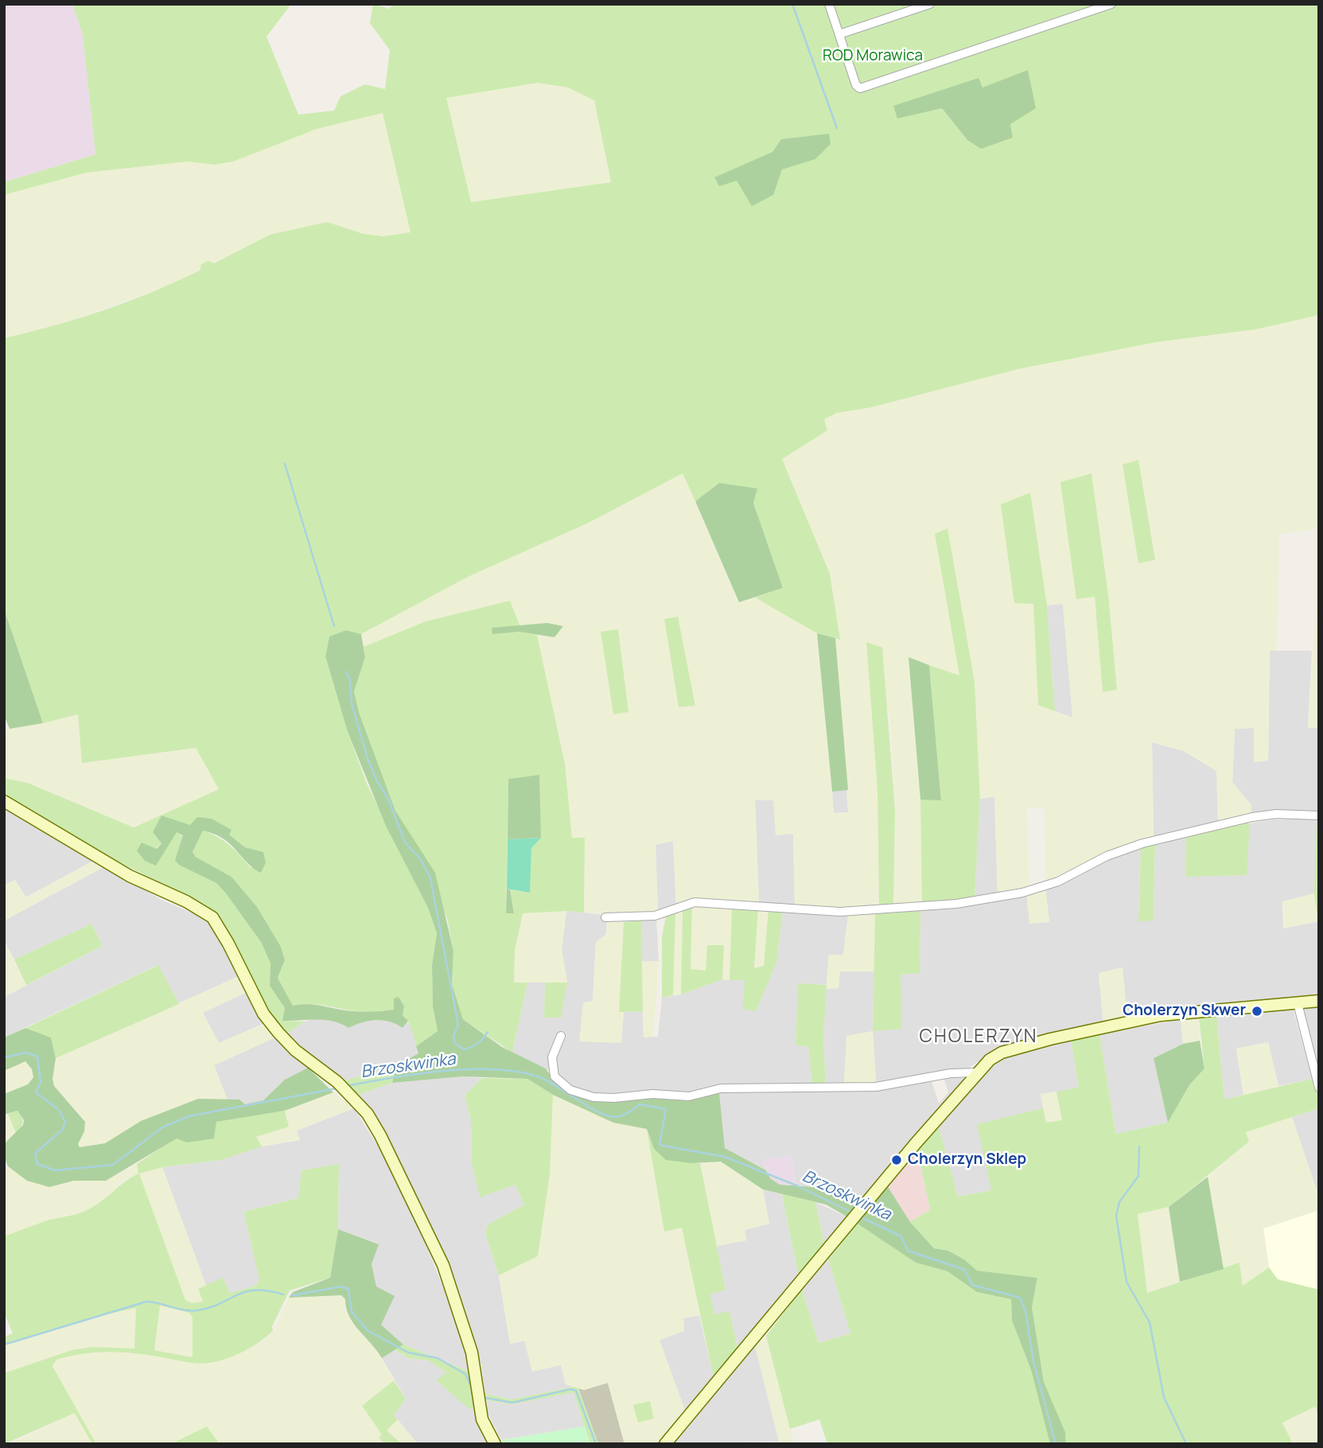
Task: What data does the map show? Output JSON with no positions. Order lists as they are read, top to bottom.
{
  "districts": ["CHOLERZYN"],
  "water": ["Brzoskwinka"],
  "parks": ["ROD Morawica"],
  "places": ["Cholerzyn Skwer", "Cholerzyn Sklep"]
}
